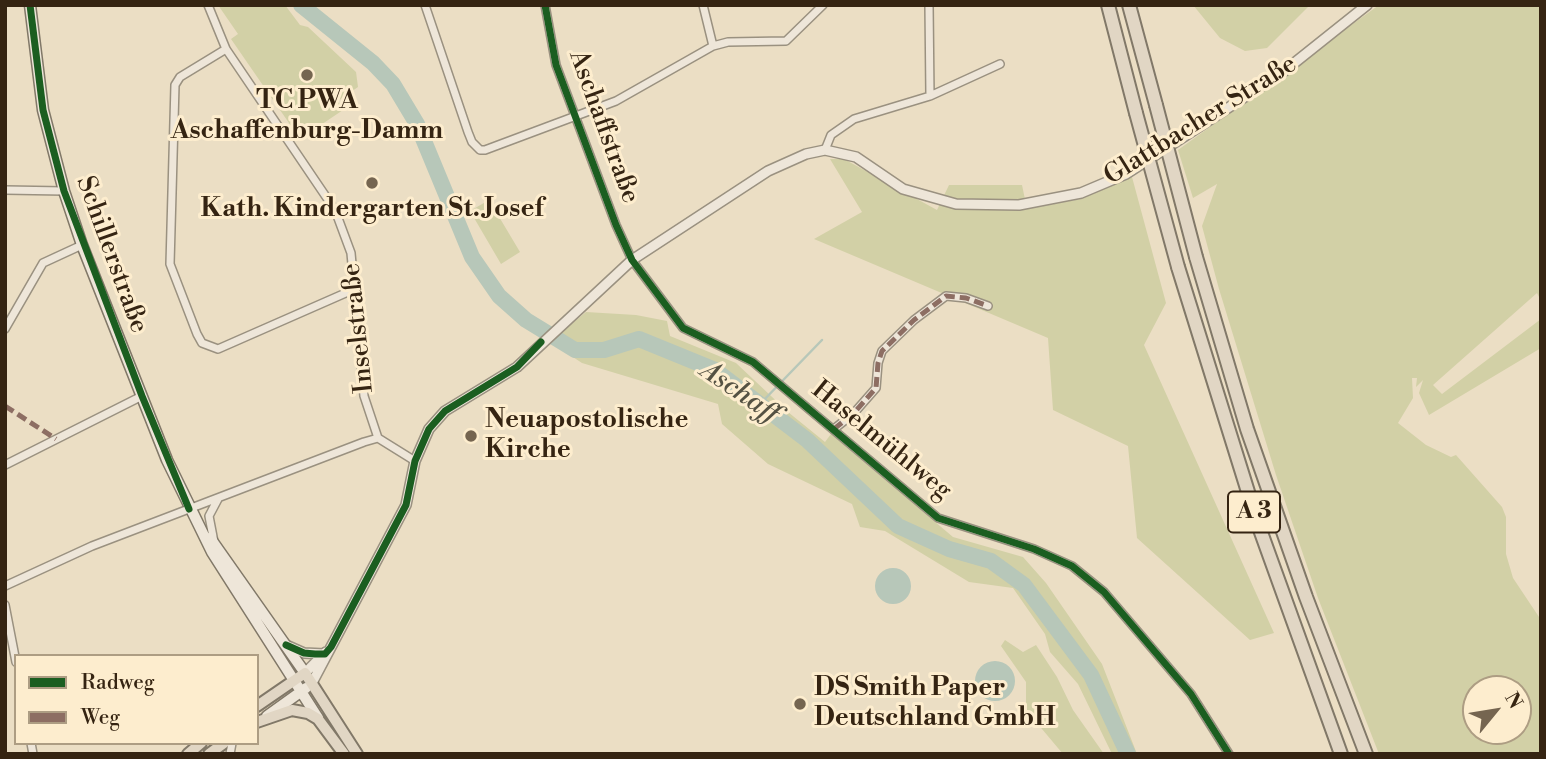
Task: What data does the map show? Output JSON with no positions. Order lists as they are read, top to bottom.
{
  "streets": {
    "highway": ["A 3"],
    "main road": ["Schillerstraße"],
    "street": [
      "Glattbacher Straße",
      "Aschaffstraße",
      "Inselstraße",
      "Haselmühlweg"
    ]
  },
  "crossings": [
    ["Aschaffstraße", "Haselmühlweg"]
  ],
  "water": ["Aschaff"],
  "places": [
    "TC PWA Aschaffenburg-Damm",
    "Kath. Kindergarten St. Josef",
    "Neuapostolische Kirche",
    "DS Smith Paper Deutschland GmbH"
  ],
  "legend": ["Radweg", "Weg"],
  "north": "top right"
}
